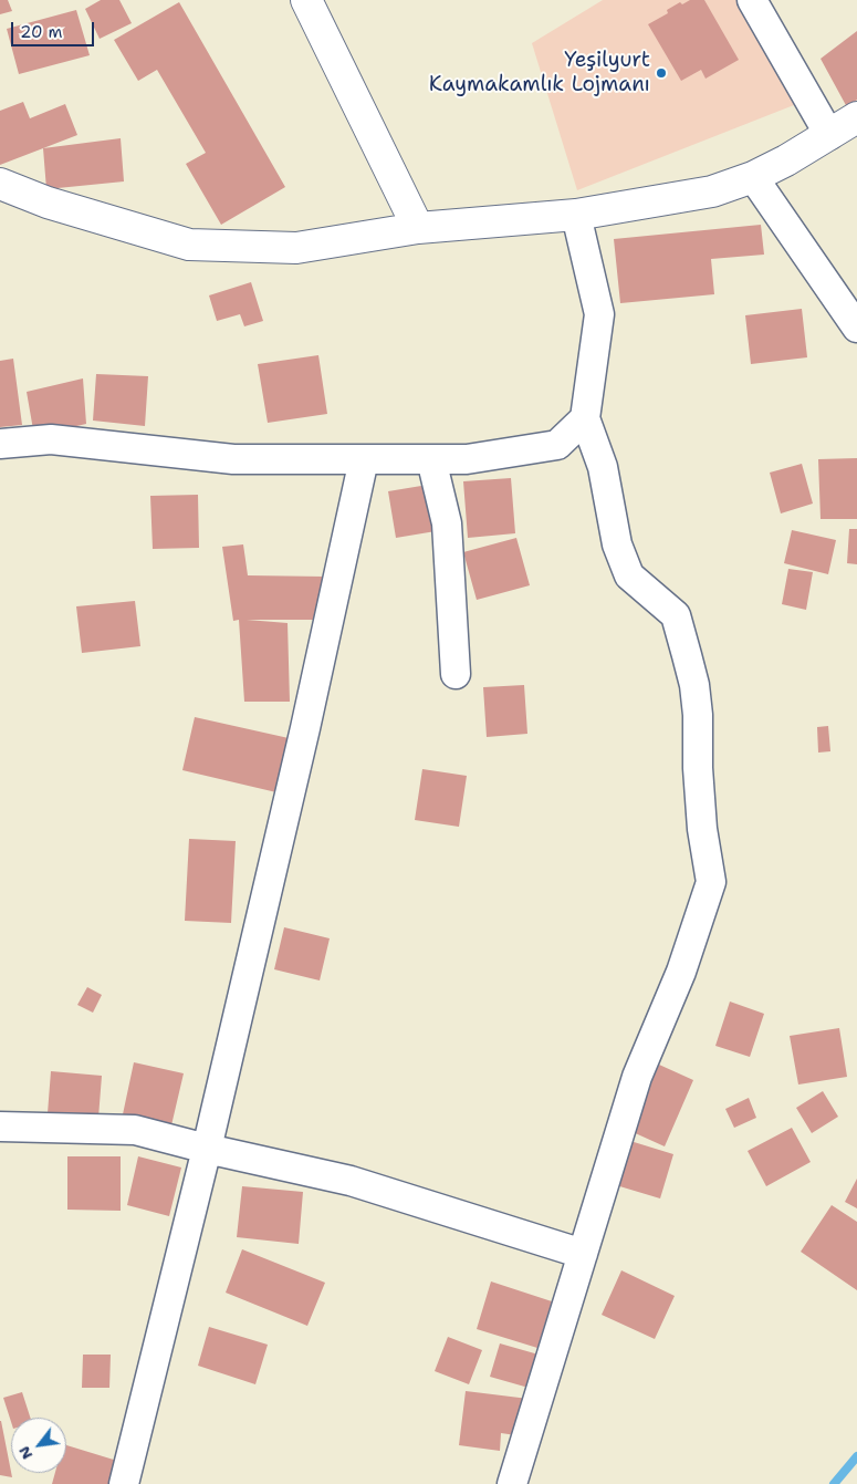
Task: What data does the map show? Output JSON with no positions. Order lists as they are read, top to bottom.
{
  "places": ["Yeşilyurt Kaymakamlık Lojmanı"],
  "scale_bar": "20 m",
  "north": "bottom left"
}
